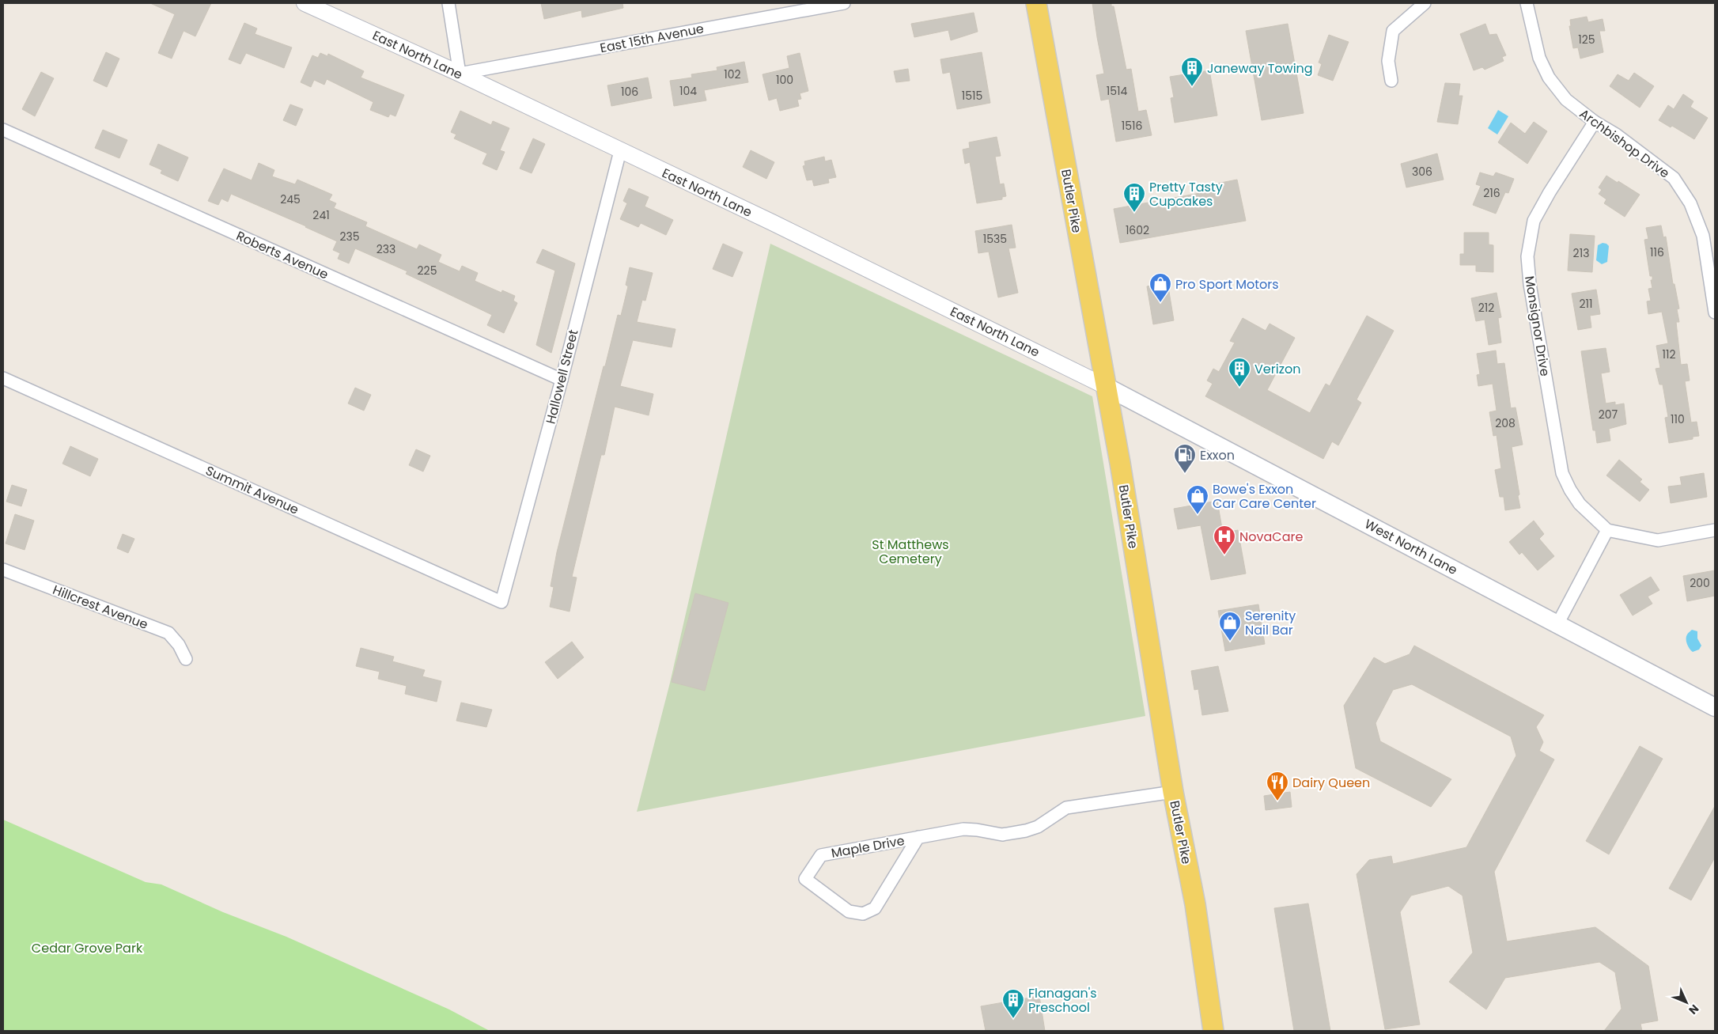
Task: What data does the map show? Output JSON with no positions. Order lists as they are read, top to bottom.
{
  "streets": {
    "main road": ["Butler Pike", "West North Lane"],
    "street": [
      "East 15th Avenue",
      "East North Lane",
      "Archbishop Drive",
      "Roberts Avenue",
      "Monsignor Drive",
      "Hallowell Street",
      "Summit Avenue",
      "Hillcrest Avenue",
      "Maple Drive"
    ]
  },
  "crossings": [
    ["East 15th Avenue", "East North Lane"],
    ["East North Lane", "Butler Pike"],
    ["East North Lane", "Hallowell Street"],
    ["East North Lane", "West North Lane"],
    ["Archbishop Drive", "Monsignor Drive"],
    ["Butler Pike", "West North Lane"],
    ["Butler Pike", "Maple Drive"],
    ["Roberts Avenue", "Hallowell Street"],
    ["Hallowell Street", "Summit Avenue"]
  ],
  "parks": ["St Matthews Cemetery", "Cedar Grove Park"],
  "places": {
    "building": [
      "Janeway Towing",
      "Pretty Tasty Cupcakes",
      "Verizon",
      "Flanagan's Preschool"
    ],
    "shop": ["Pro Sport Motors", "Bowe's Exxon Car Care Center", "Serenity Nail Bar"],
    "fuel station": ["Exxon"],
    "hospital": ["NovaCare"],
    "restaurant": ["Dairy Queen"]
  },
  "house_numbers": [
    "125",
    "102",
    "100",
    "104",
    "1514",
    "106",
    "1515",
    "1516",
    "306",
    "216",
    "245",
    "241",
    "1602",
    "235",
    "1535",
    "233",
    "116",
    "213",
    "225",
    "211",
    "212",
    "112",
    "207",
    "110",
    "208",
    "200"
  ],
  "north": "bottom right"
}
